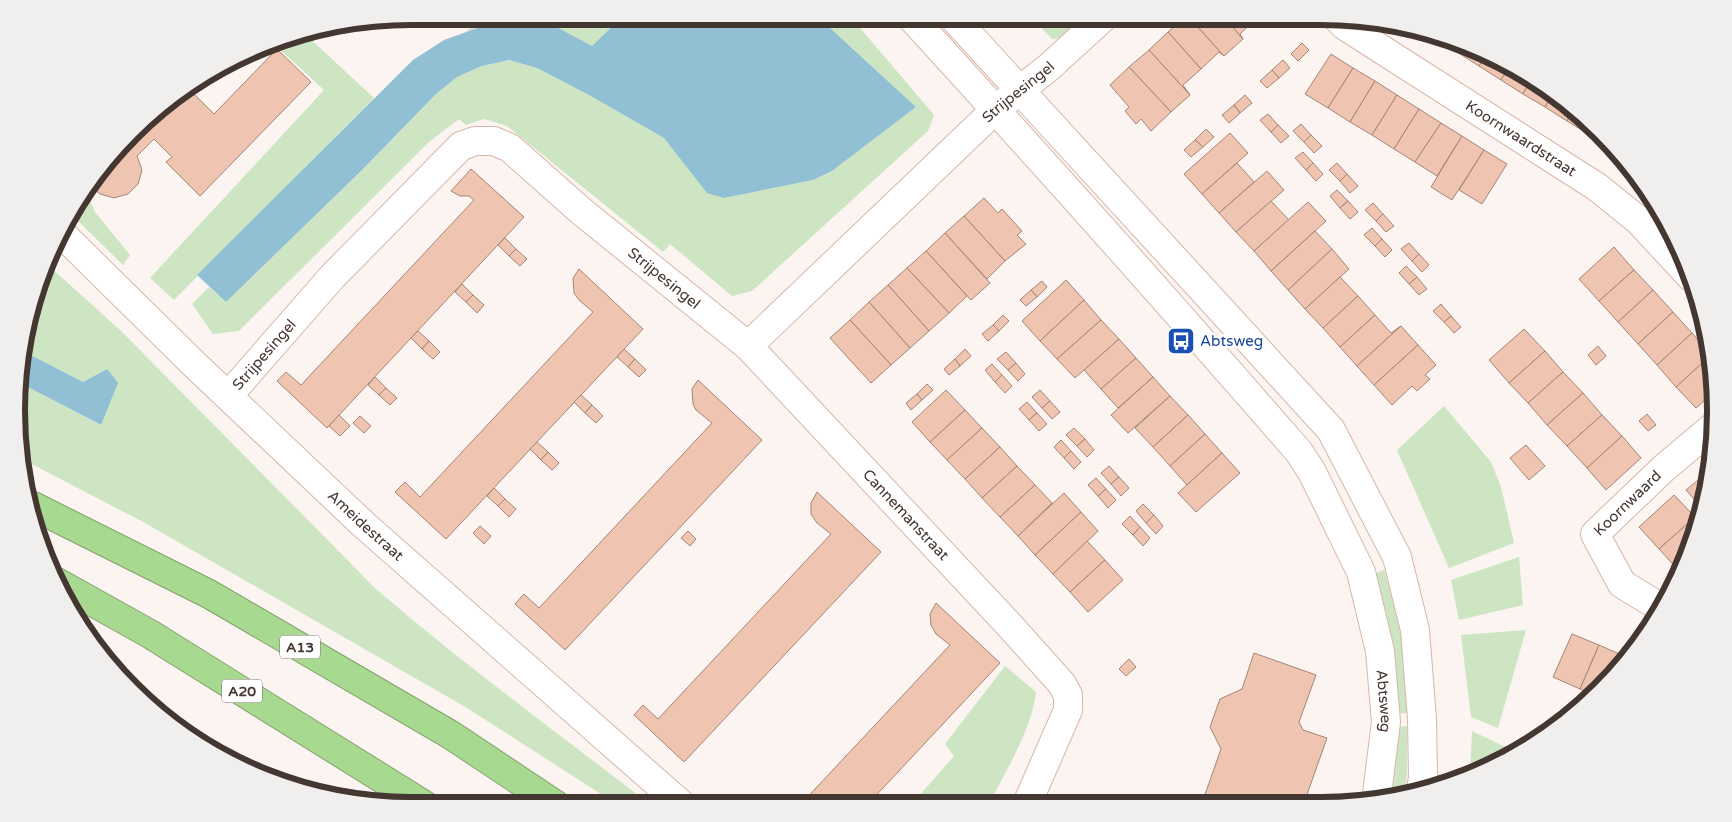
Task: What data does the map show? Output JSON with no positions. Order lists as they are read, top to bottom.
{
  "streets": {
    "highway": ["A13", "A20"],
    "street": [
      "Strijpesingel",
      "Koornwaardstraat",
      "Koornwaard",
      "Cannemanstraat",
      "Ameidestraat",
      "Abtsweg"
    ]
  },
  "crossings": [
    ["Strijpesingel", "Cannemanstraat"],
    ["Strijpesingel", "Ameidestraat"],
    ["Strijpesingel", "Abtsweg"]
  ],
  "places": {
    "bus stop": ["Abtsweg"]
  }
}
